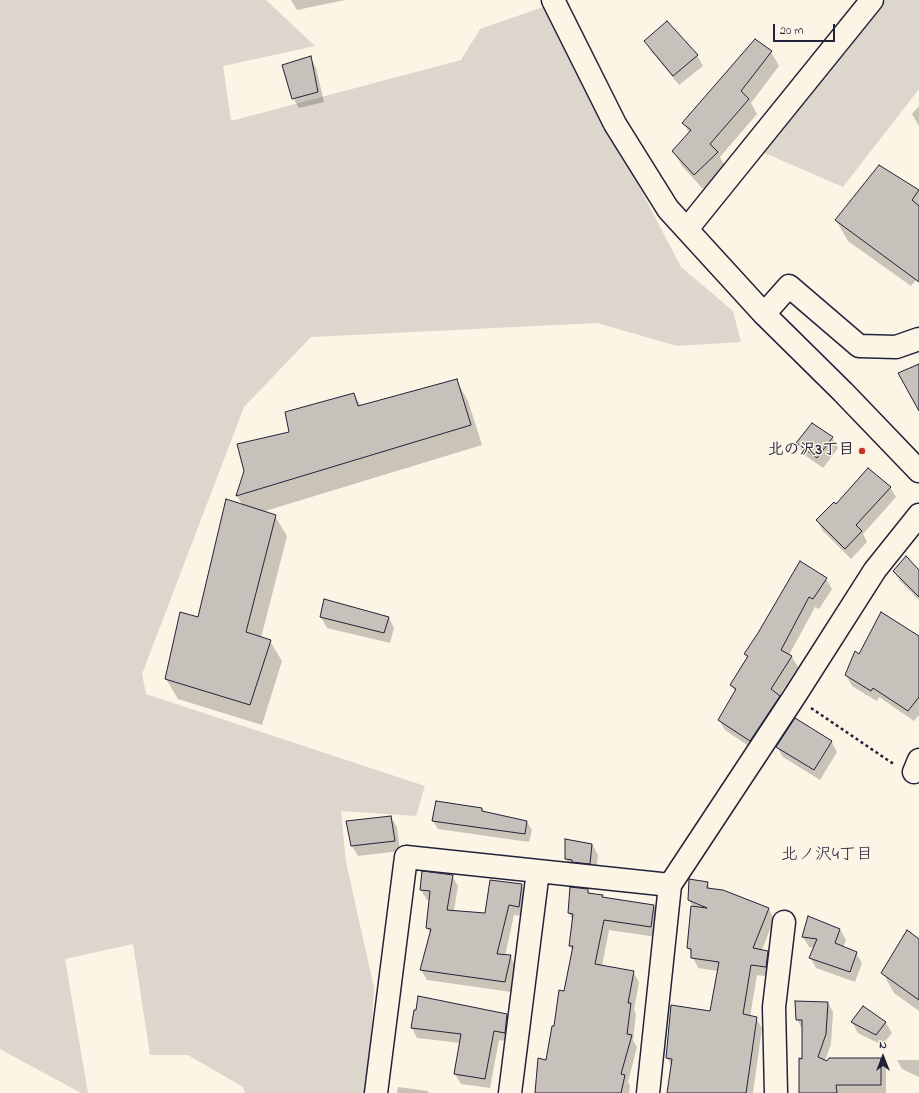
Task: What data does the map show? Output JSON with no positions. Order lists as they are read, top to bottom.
{
  "districts": ["北ノ沢4丁目"],
  "places": ["北の沢3丁目"],
  "scale_bar": "20 m",
  "north": "top"
}
